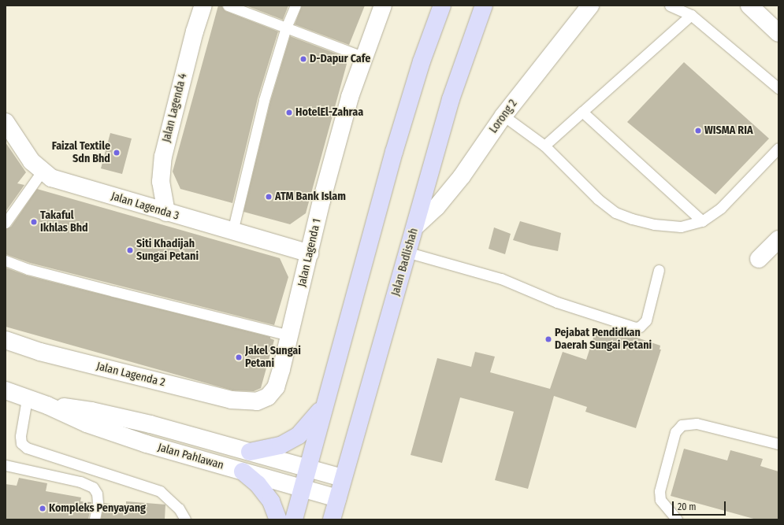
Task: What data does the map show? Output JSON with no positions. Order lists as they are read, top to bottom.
{
  "streets": {
    "main road": ["Jalan Badlishah"],
    "street": [
      "Jalan Lagenda 4",
      "Lorong 2",
      "Jalan Lagenda 3",
      "Jalan Lagenda 1",
      "Jalan Lagenda 2",
      "Jalan Pahlawan"
    ]
  },
  "crossings": [
    ["Jalan Lagenda 4", "Jalan Lagenda 3"],
    ["Lorong 2", "Jalan Badlishah"],
    ["Jalan Lagenda 3", "Jalan Lagenda 1"],
    ["Jalan Lagenda 1", "Jalan Lagenda 2"],
    ["Jalan Badlishah", "Jalan Pahlawan"]
  ],
  "places": [
    "D-Dapur Cafe",
    "HotelEl-Zahraa",
    "WISMA RIA",
    "Faizal Textile Sdn Bhd",
    "ATM Bank Islam",
    "Takaful Ikhlas Bhd",
    "Siti Khadijah Sungai Petani",
    "Pejabat Pendidkan Daerah Sungai Petani",
    "Jakel Sungai Petani",
    "Kompleks Penyayang"
  ],
  "scale_bar": "20 m"
}
